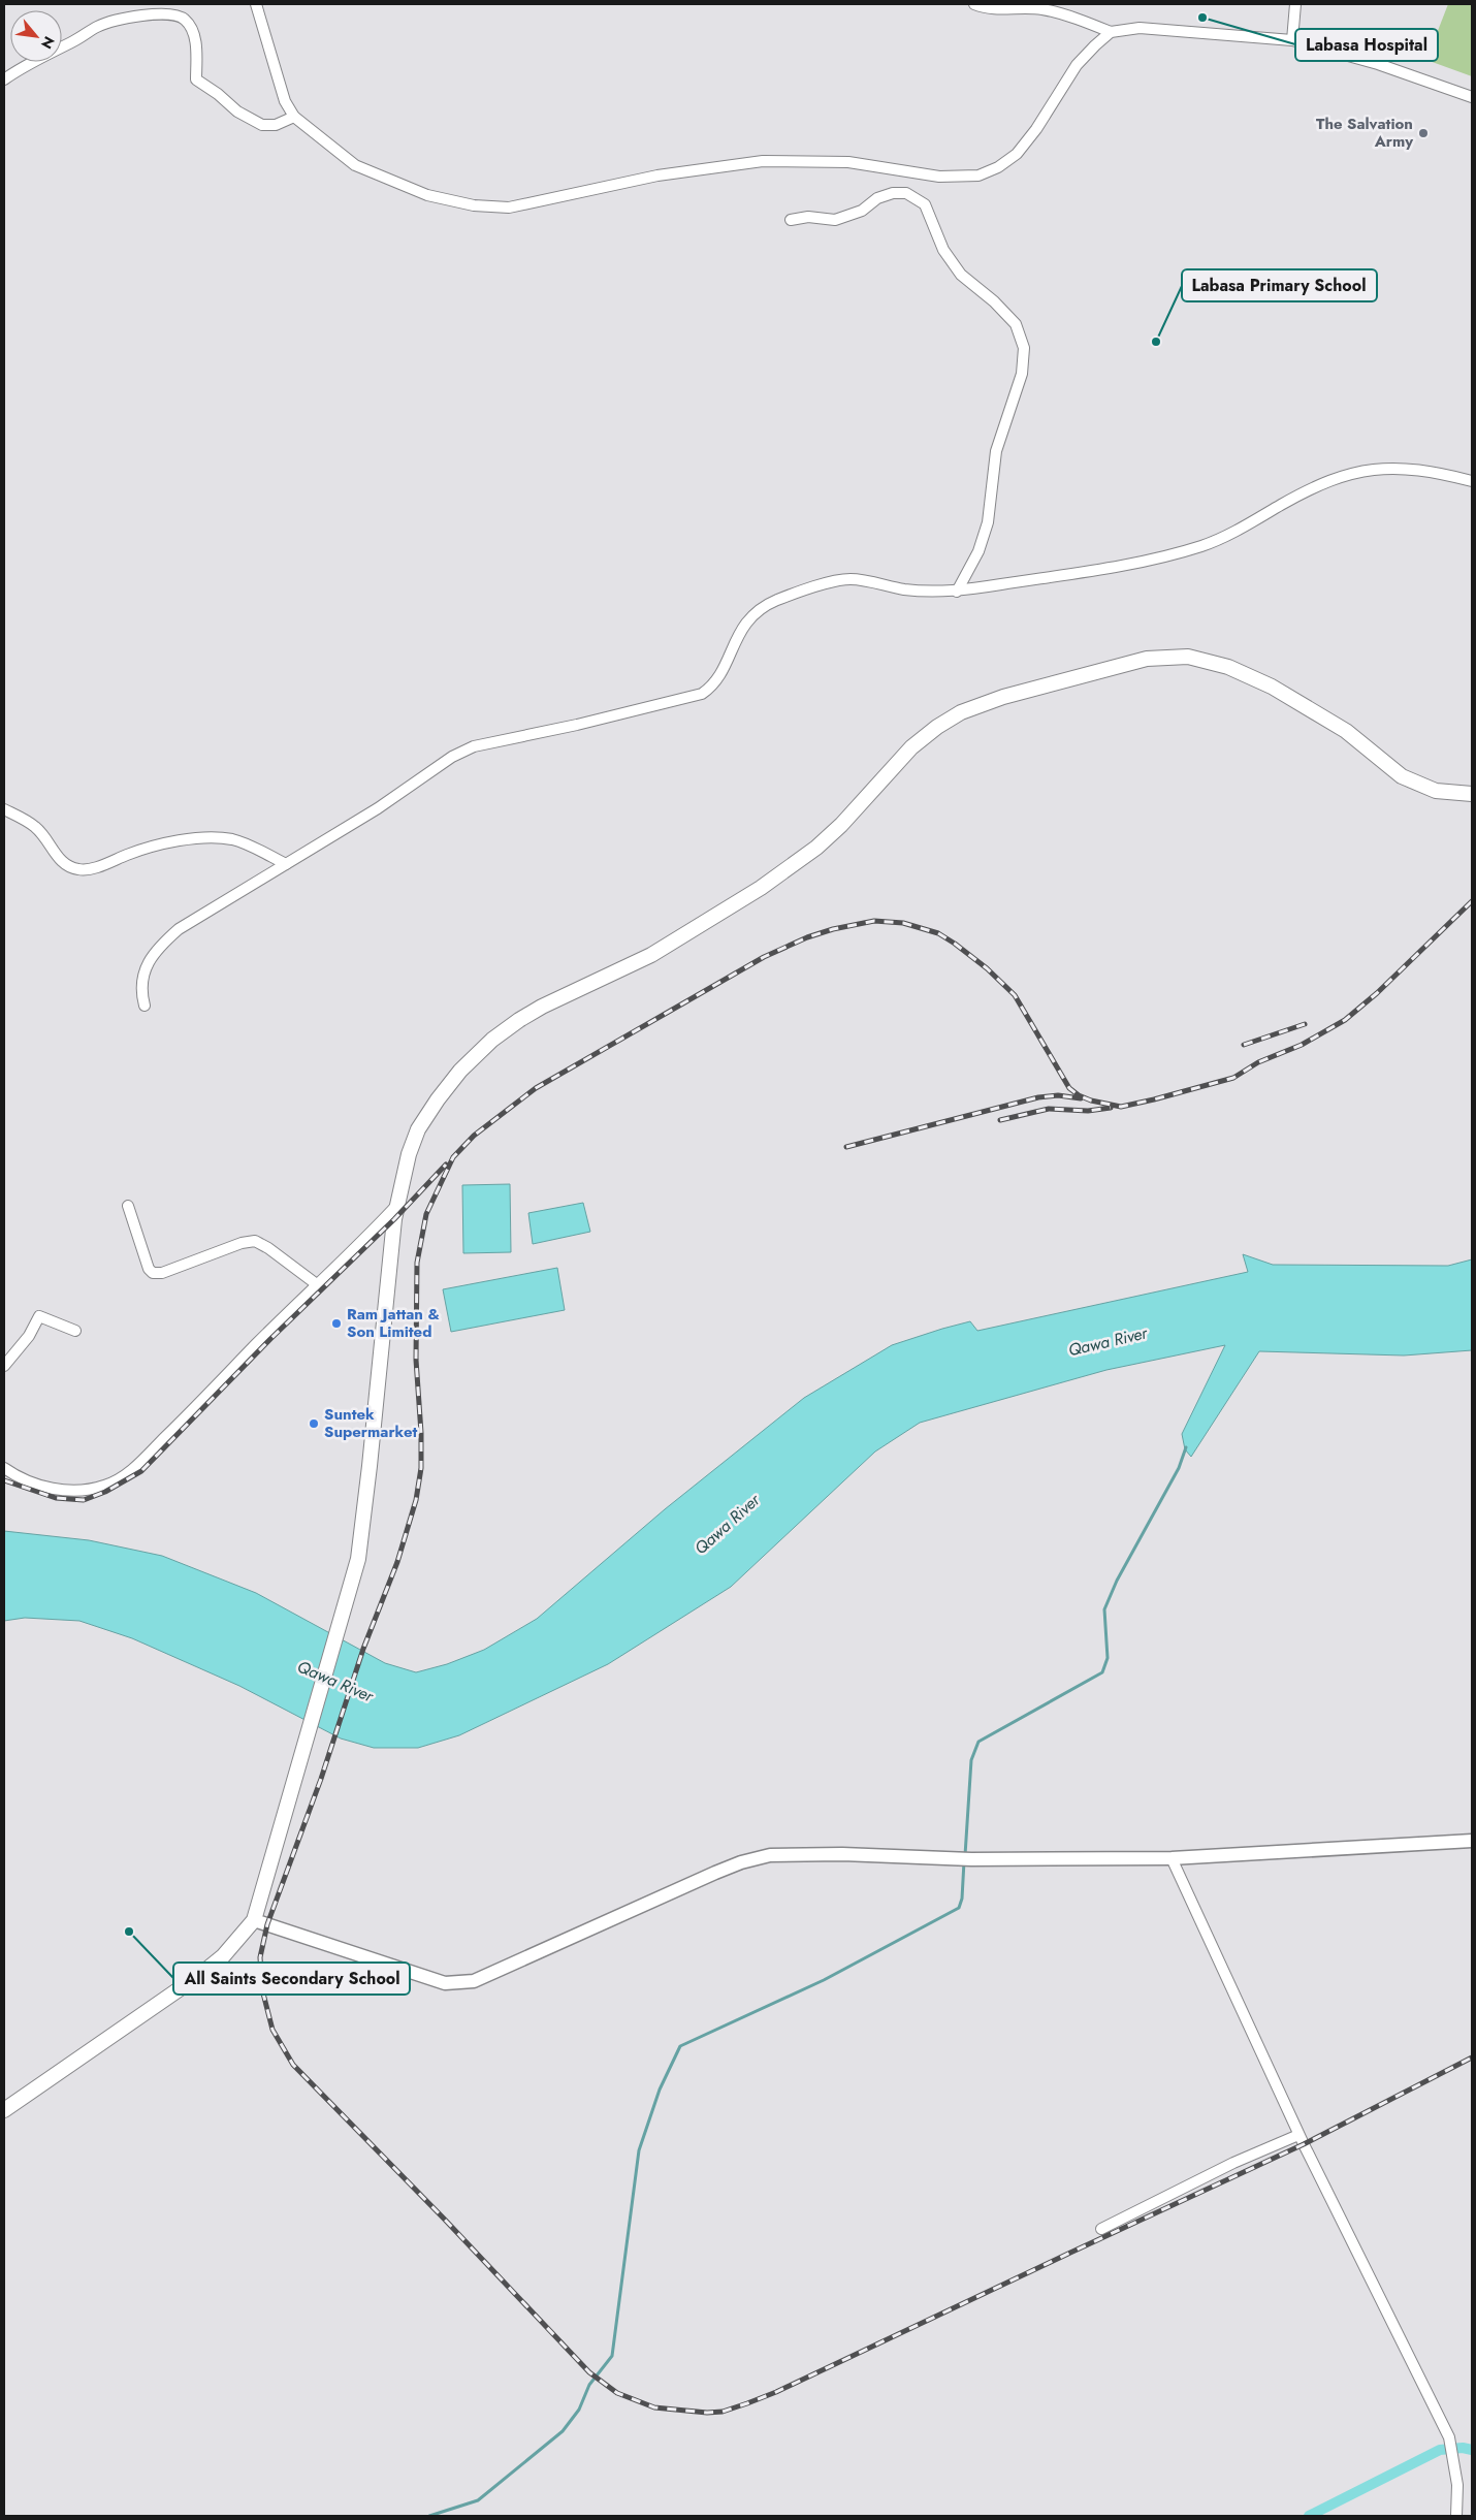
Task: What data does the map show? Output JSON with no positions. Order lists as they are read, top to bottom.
{
  "water": ["Qawa River"],
  "places": [
    "Labasa Hospital",
    "The Salvation Army",
    "Labasa Primary School",
    "Ram Jattan & Son Limited",
    "Suntek Supermarket",
    "All Saints Secondary School"
  ],
  "north": "bottom right"
}
